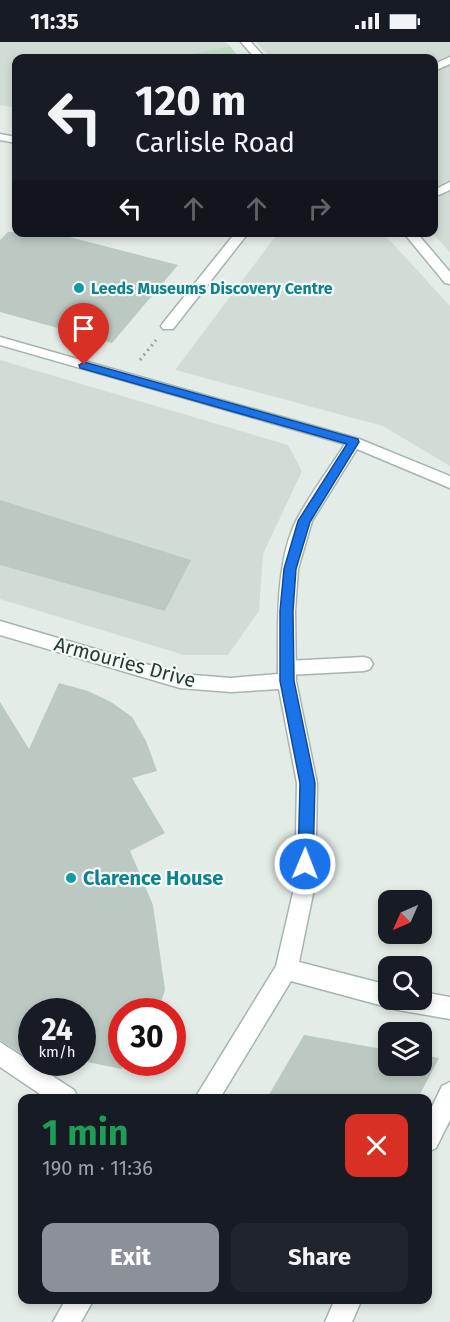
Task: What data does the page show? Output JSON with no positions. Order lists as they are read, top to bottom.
{
  "streets": {
    "street": ["Armouries Drive"]
  },
  "places": ["Leeds Museums Discovery Centre", "Clarence House"],
  "north": "bottom left",
  "page": {
    "status": "11:35",
    "turn": ["120 m", "Carlisle Road"],
    "speed": "24 km/h",
    "limit": "30",
    "heading": ["1 min", "190 m · 11:36"],
    "buttons": ["Exit", "Share"]
  }
}
